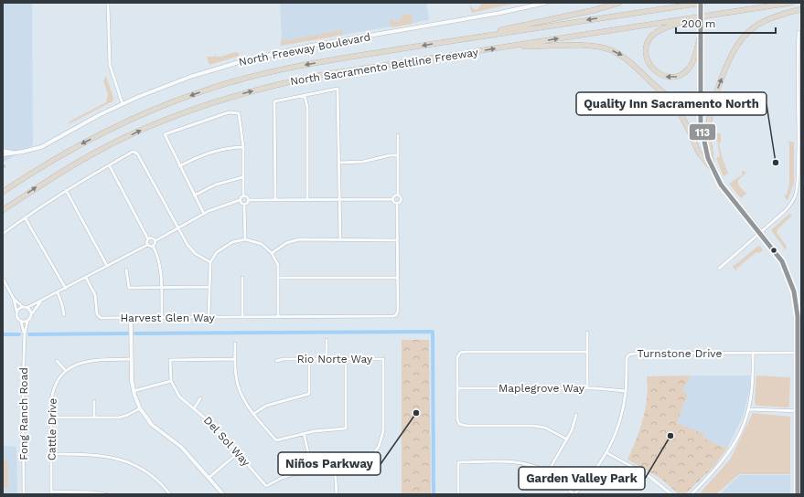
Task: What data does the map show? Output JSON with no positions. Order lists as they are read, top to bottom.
{
  "streets": {
    "highway": ["North Sacramento Beltline Freeway"],
    "street": [
      "North Freeway Boulevard",
      "Harvest Glen Way",
      "Turnstone Drive",
      "Rio Norte Way",
      "Maplegrove Way",
      "Fong Ranch Road",
      "Cattle Drive",
      "Del Sol Way"
    ]
  },
  "crossings": [
    ["Turnstone Drive", "Maplegrove Way"]
  ],
  "places": ["Quality Inn Sacramento North", "Niños Parkway", "Garden Valley Park"],
  "lines": ["transit line 113"],
  "scale_bar": "200 m"
}
